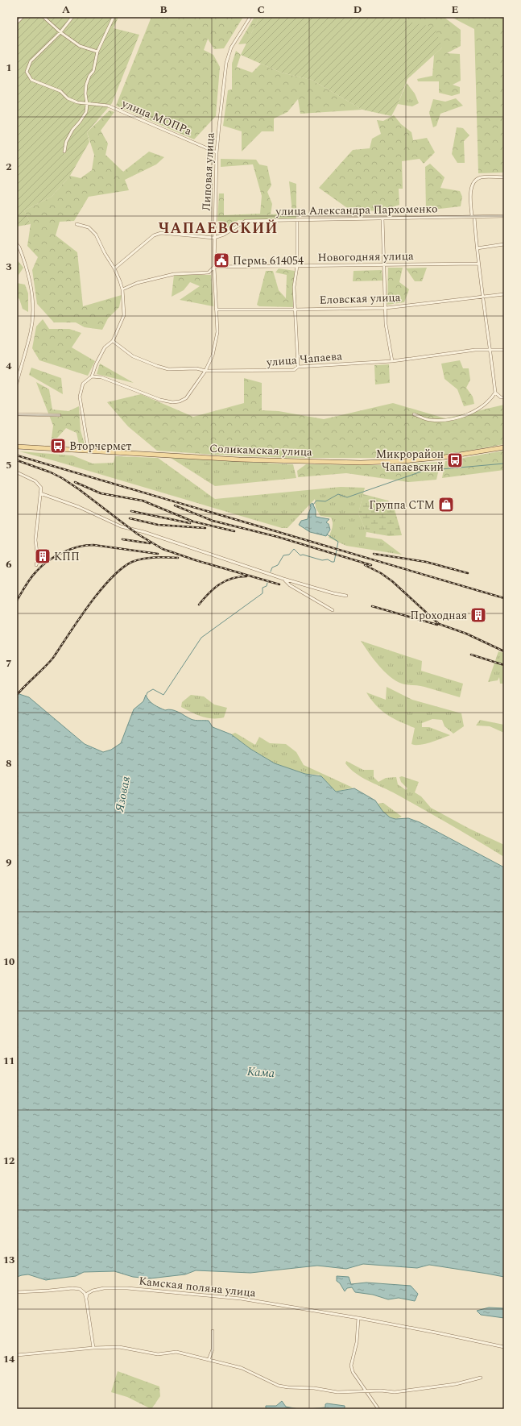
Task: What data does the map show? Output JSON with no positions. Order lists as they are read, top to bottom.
{
  "streets": {
    "main road": ["Соликамская улица"],
    "street": [
      "улица МОПРа",
      "Липовая улица",
      "улица Александра Пархоменко",
      "Новогодняя улица",
      "Еловская улица",
      "улица Чапаева",
      "Камская поляна улица"
    ]
  },
  "crossings": [
    ["улица МОПРа", "Липовая улица"],
    ["Липовая улица", "улица Александра Пархоменко"],
    ["Липовая улица", "Новогодняя улица"],
    ["Липовая улица", "Еловская улица"],
    ["Липовая улица", "улица Чапаева"]
  ],
  "districts": ["ЧАПАЕВСКИЙ"],
  "water": ["Язовая", "Кама"],
  "places": {
    "public building": ["Пермь 614054"],
    "bus stop": ["Вторчермет", "Микрорайон Чапаевский"],
    "shop": ["Группа СТМ"],
    "building": ["КПП", "Проходная"]
  },
  "grid": {
    "columns": [
      "A",
      "B",
      "C",
      "D",
      "E"
    ],
    "rows": [
      "1",
      "2",
      "3",
      "4",
      "5",
      "6",
      "7",
      "8",
      "9",
      "10",
      "11",
      "12",
      "13",
      "14"
    ]
  }
}
